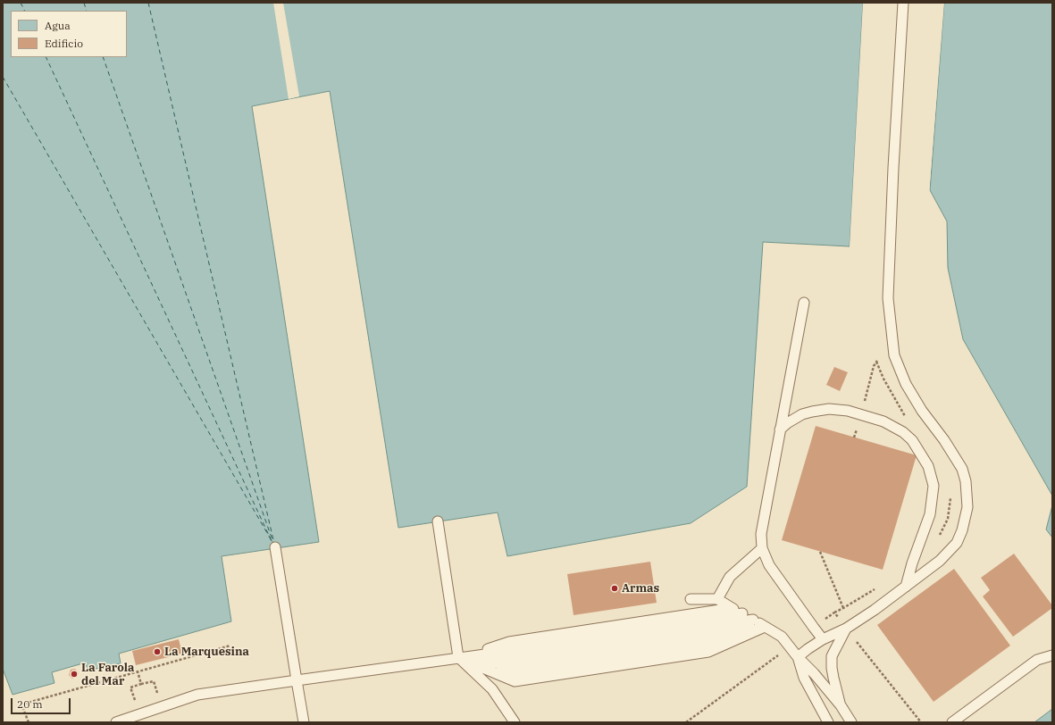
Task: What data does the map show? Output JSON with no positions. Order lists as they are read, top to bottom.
{
  "places": ["Armas", "La Marquesina", "La Farola del Mar"],
  "legend": ["Agua", "Edificio"],
  "scale_bar": "20 m"
}
